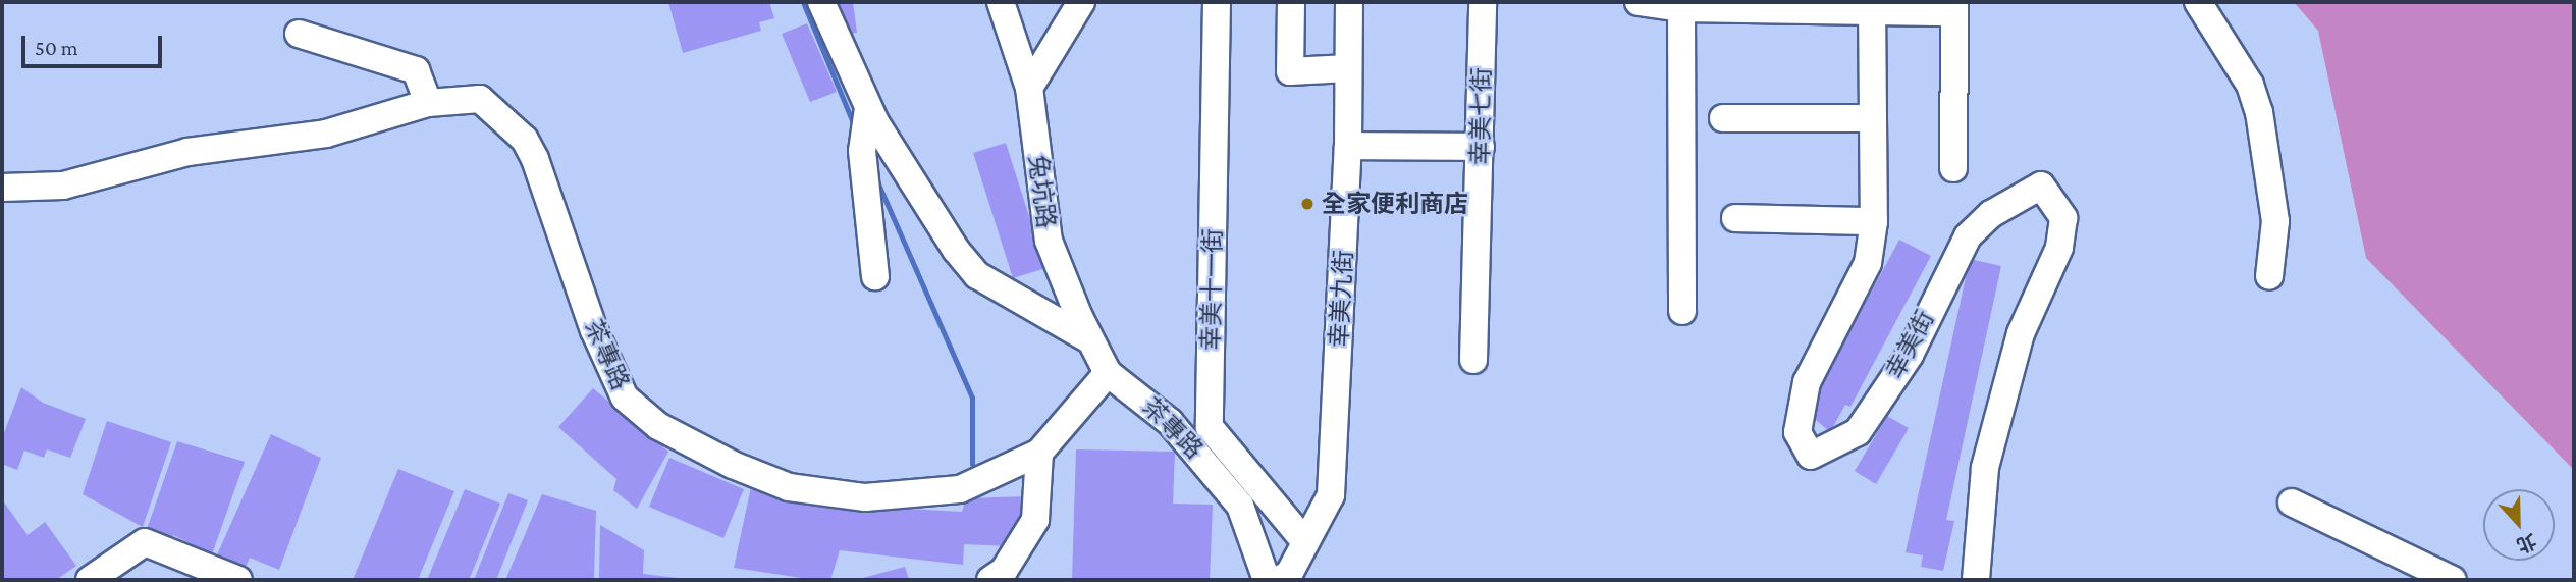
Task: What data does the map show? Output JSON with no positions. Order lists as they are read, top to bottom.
{
  "streets": {
    "street": [
      "幸美七街",
      "兔坑路",
      "幸美十一街",
      "幸美九街",
      "幸美街",
      "茶專路"
    ]
  },
  "crossings": [
    ["兔坑路", "茶專路"],
    ["幸美十一街", "幸美九街"]
  ],
  "places": ["全家便利商店"],
  "scale_bar": "50 m",
  "north": "bottom"
}
